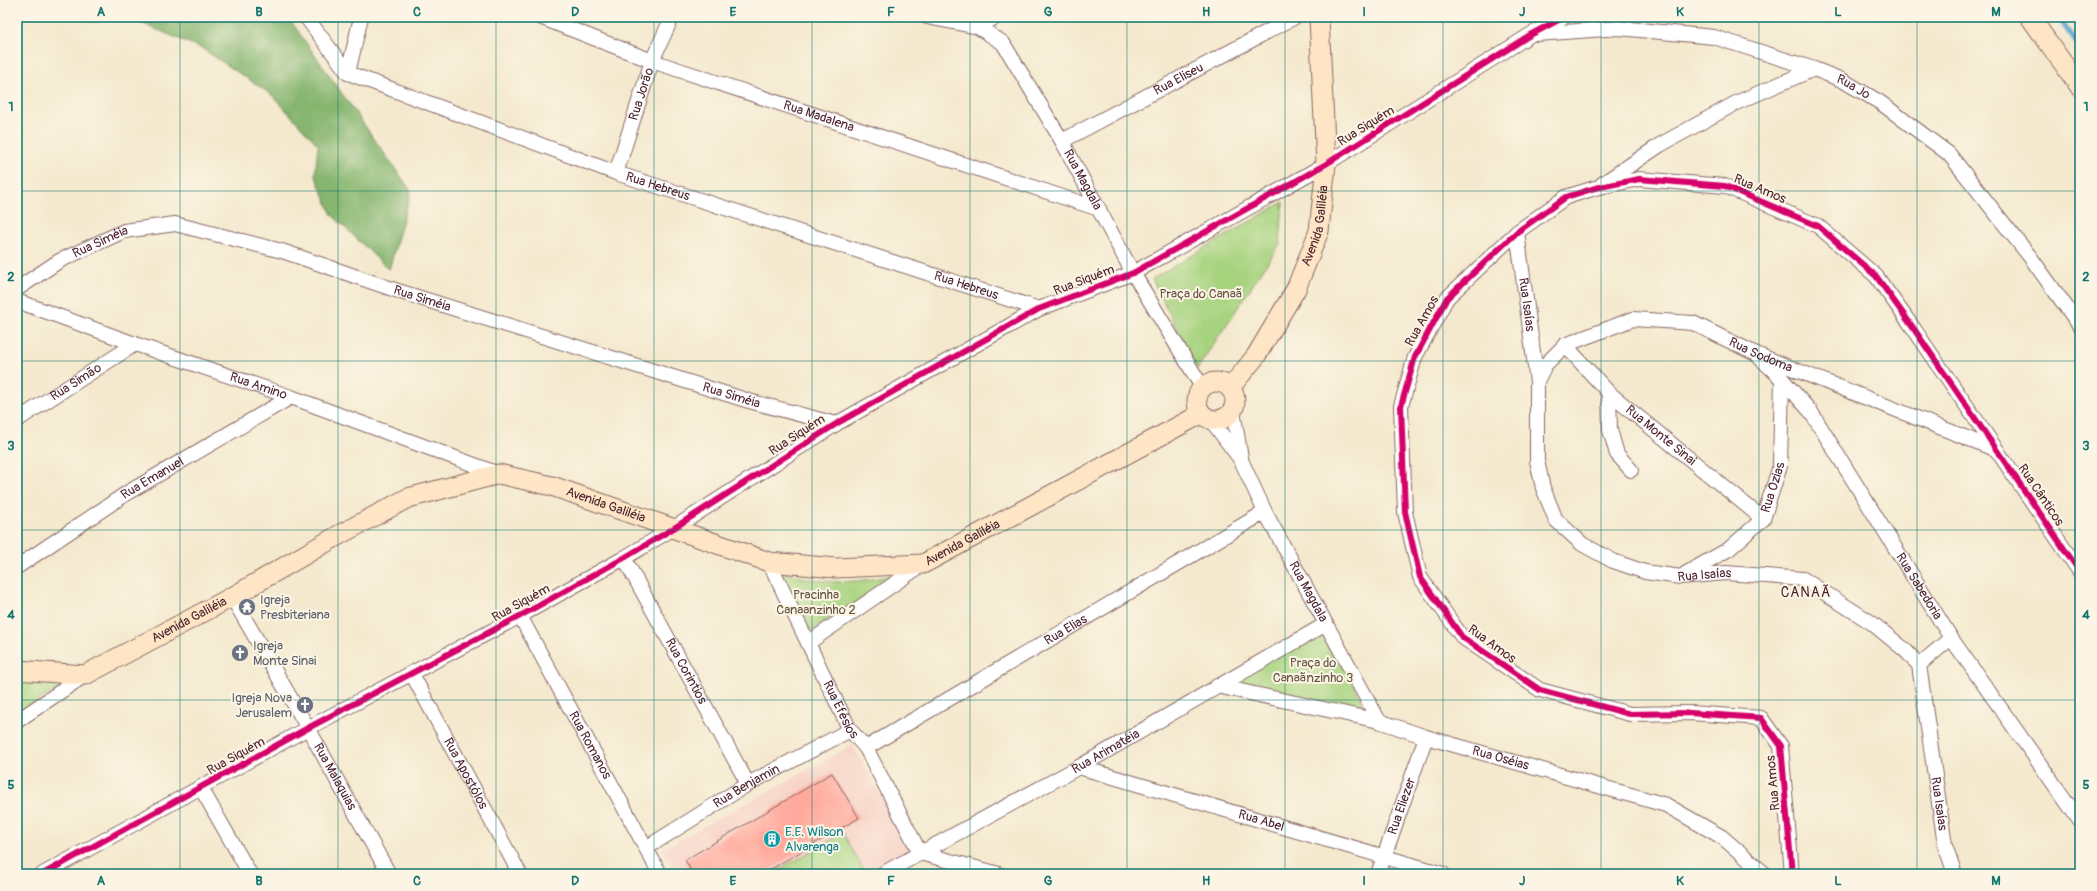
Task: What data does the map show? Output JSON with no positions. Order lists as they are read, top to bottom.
{
  "streets": {
    "main road": ["Avenida Galiléia"],
    "street": [
      "Rua Eliseu",
      "Rua Jo",
      "Rua Jorão",
      "Rua Madalena",
      "Rua Siquém",
      "Rua Magdala",
      "Rua Hebreus",
      "Rua Amos",
      "Rua Siméia",
      "Rua Isaías",
      "Rua Sodoma",
      "Rua Simão",
      "Rua Amino",
      "Rua Monte Sinai",
      "Rua Emanuel",
      "Rua Ozias",
      "Rua Cânticos",
      "Rua Sabedoria",
      "Rua Elias",
      "Rua Corintios",
      "Rua Efésios",
      "Rua Romanos",
      "Rua Arimatéia",
      "Rua Oséias",
      "Rua Apostólos",
      "Rua Malaquias",
      "Rua Benjamin",
      "Rua Eliezer",
      "Rua Abel"
    ]
  },
  "crossings": [
    ["Rua Eliseu", "Rua Magdala"],
    ["Rua Jo", "Rua Siquém"],
    ["Rua Jo", "Rua Amos"],
    ["Rua Jorão", "Rua Madalena"],
    ["Rua Jorão", "Rua Hebreus"],
    ["Rua Madalena", "Rua Magdala"],
    ["Rua Siquém", "Rua Magdala"],
    ["Rua Siquém", "Rua Hebreus"],
    ["Rua Siquém", "Avenida Galiléia"],
    ["Rua Siquém", "Rua Siméia"],
    ["Rua Siquém", "Rua Corintios"],
    ["Rua Siquém", "Rua Romanos"],
    ["Rua Siquém", "Rua Apostólos"],
    ["Rua Siquém", "Rua Malaquias"],
    ["Rua Magdala", "Avenida Galiléia"],
    ["Rua Magdala", "Rua Elias"],
    ["Rua Magdala", "Rua Arimatéia"],
    ["Rua Magdala", "Rua Oséias"],
    ["Rua Amos", "Rua Isaías"],
    ["Rua Amos", "Rua Sodoma"],
    ["Rua Amos", "Rua Cânticos"],
    ["Avenida Galiléia", "Rua Amino"],
    ["Avenida Galiléia", "Rua Efésios"],
    ["Avenida Galiléia", "Rua Malaquias"],
    ["Rua Isaías", "Rua Sodoma"],
    ["Rua Isaías", "Rua Ozias"],
    ["Rua Sodoma", "Rua Monte Sinai"],
    ["Rua Sodoma", "Rua Cânticos"],
    ["Rua Sodoma", "Rua Sabedoria"],
    ["Rua Simão", "Rua Amino"],
    ["Rua Amino", "Rua Emanuel"],
    ["Rua Monte Sinai", "Rua Ozias"],
    ["Rua Ozias", "Rua Sabedoria"],
    ["Rua Elias", "Rua Efésios"],
    ["Rua Corintios", "Rua Benjamin"],
    ["Rua Efésios", "Rua Arimatéia"],
    ["Rua Efésios", "Rua Benjamin"],
    ["Rua Romanos", "Rua Benjamin"],
    ["Rua Arimatéia", "Rua Oséias"],
    ["Rua Arimatéia", "Rua Abel"],
    ["Rua Oséias", "Rua Eliezer"],
    ["Rua Eliezer", "Rua Abel"]
  ],
  "districts": ["CANAÃ"],
  "parks": ["Praça do Canaã", "Pracinha Canaanzinho 2", "Praça do Canaãnzinho 3"],
  "places": {
    "temple": ["Igreja Presbiteriana"],
    "church": ["Igreja Monte Sinai", "Igreja Nova Jerusalem"],
    "building": ["E.E. Wilson Alvarenga"]
  },
  "grid": {
    "columns": [
      "A",
      "B",
      "C",
      "D",
      "E",
      "F",
      "G",
      "H",
      "I",
      "J",
      "K",
      "L",
      "M"
    ],
    "rows": [
      "1",
      "2",
      "3",
      "4",
      "5"
    ]
  }
}
